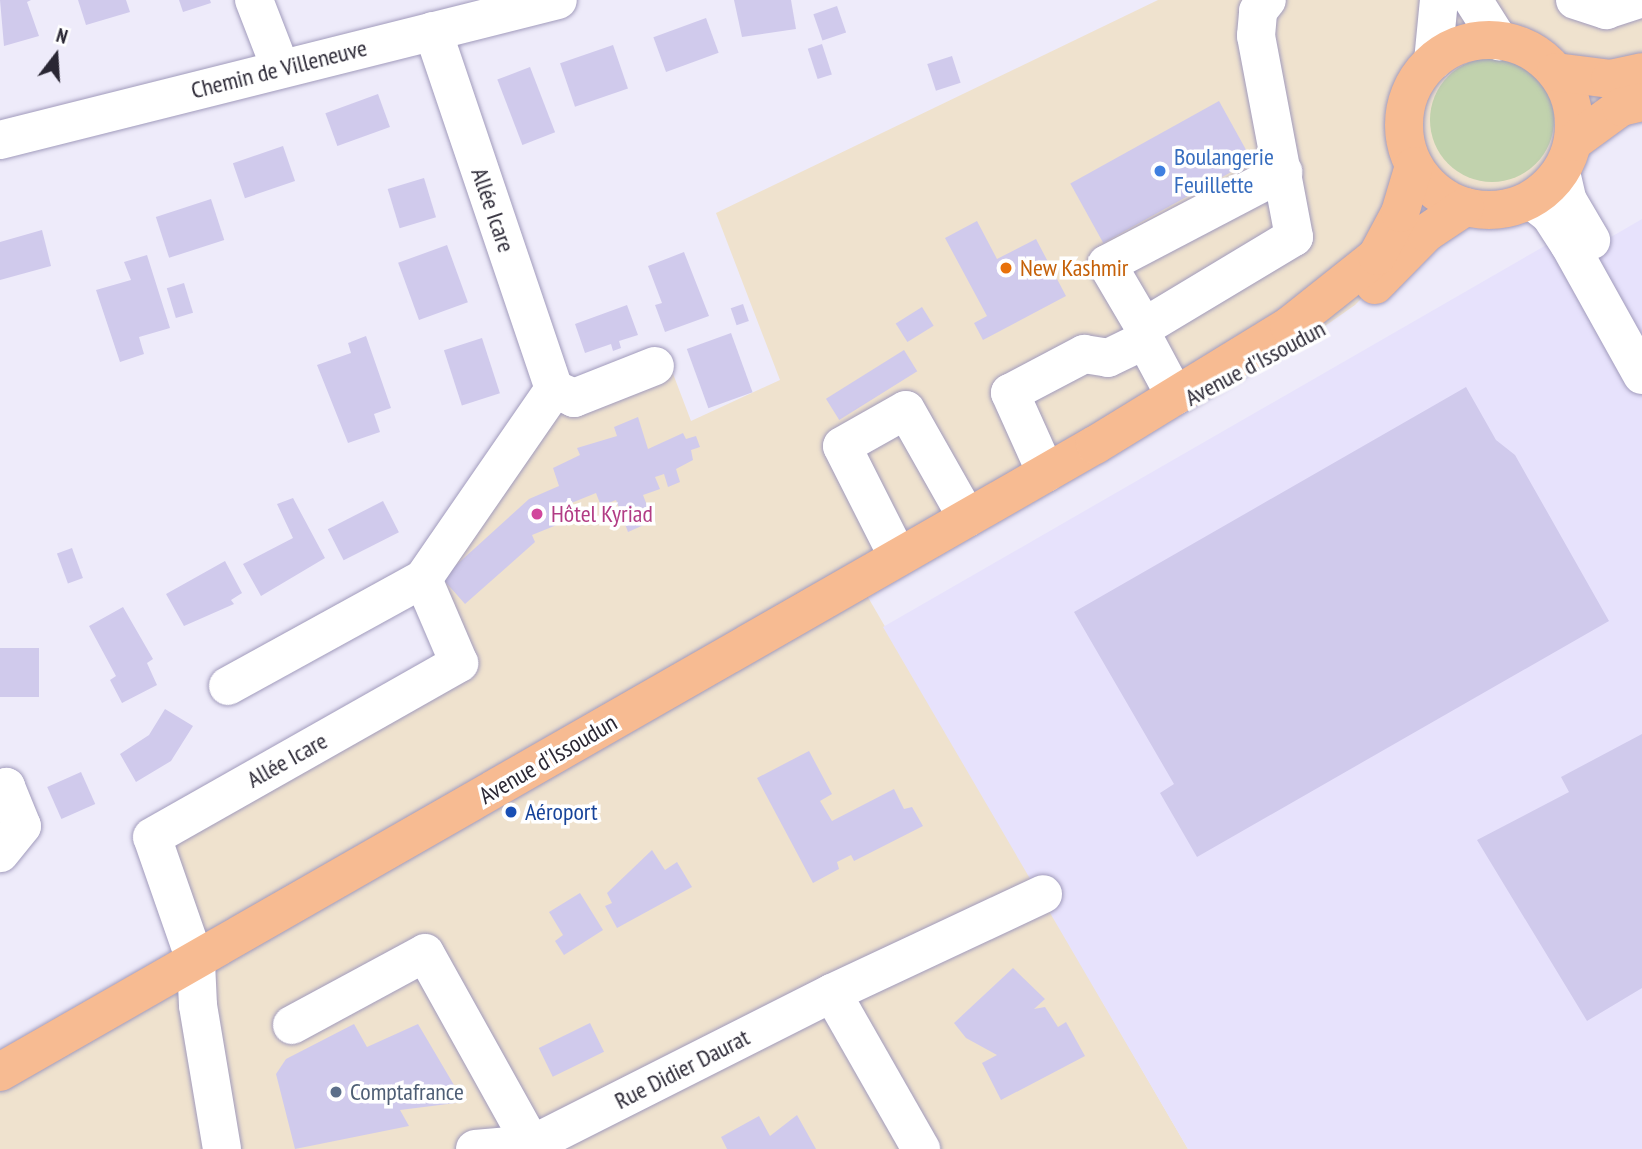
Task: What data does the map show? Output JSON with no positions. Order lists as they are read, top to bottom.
{
  "streets": {
    "main road": ["Avenue d'Issoudun"],
    "street": ["Chemin de Villeneuve", "Allée Icare", "Rue Didier Daurat"]
  },
  "crossings": [
    ["Chemin de Villeneuve", "Allée Icare"],
    ["Allée Icare", "Avenue d'Issoudun"]
  ],
  "places": [
    "Boulangerie Feuillette",
    "New Kashmir",
    "Hôtel Kyriad",
    "Aéroport",
    "Comptafrance"
  ],
  "north": "top"
}
